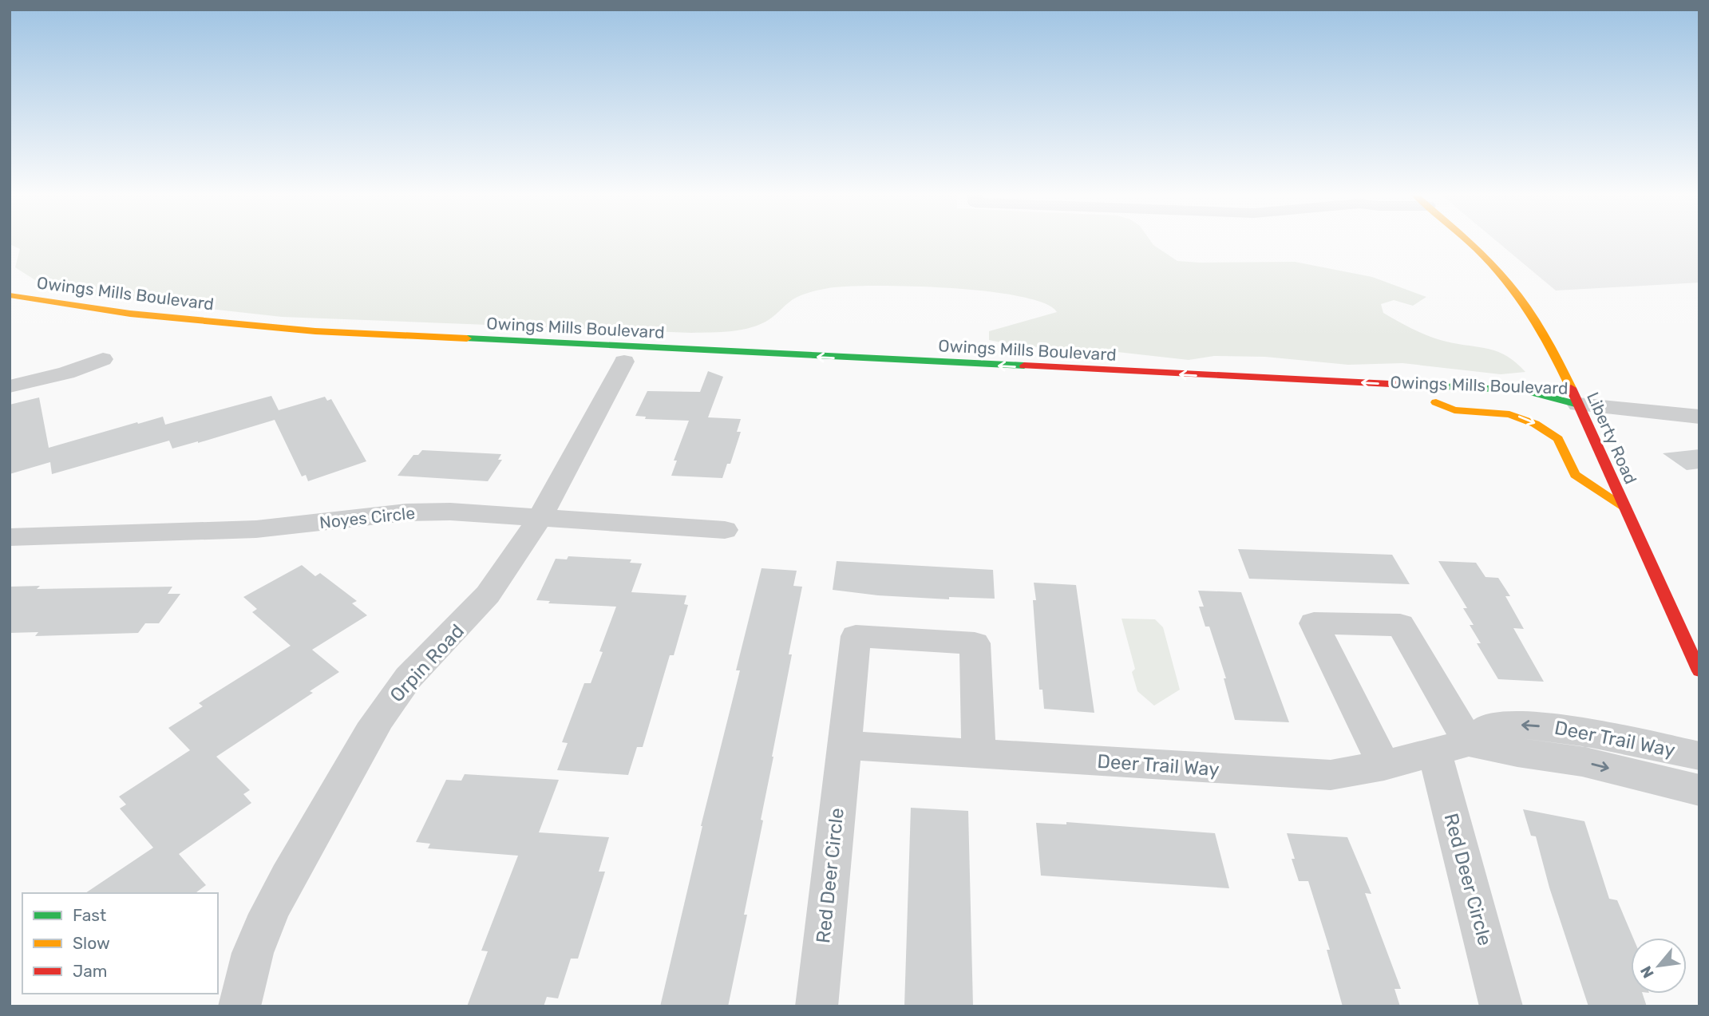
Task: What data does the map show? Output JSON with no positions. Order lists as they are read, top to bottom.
{
  "streets": {
    "main road": ["Owings Mills Boulevard", "Liberty Road"],
    "street": [
      "Noyes Circle",
      "Orpin Road",
      "Deer Trail Way",
      "Red Deer Circle"
    ]
  },
  "crossings": [
    ["Owings Mills Boulevard", "Liberty Road"],
    ["Noyes Circle", "Orpin Road"],
    ["Deer Trail Way", "Red Deer Circle"]
  ],
  "legend": ["Fast", "Slow", "Jam"],
  "north": "bottom left"
}
